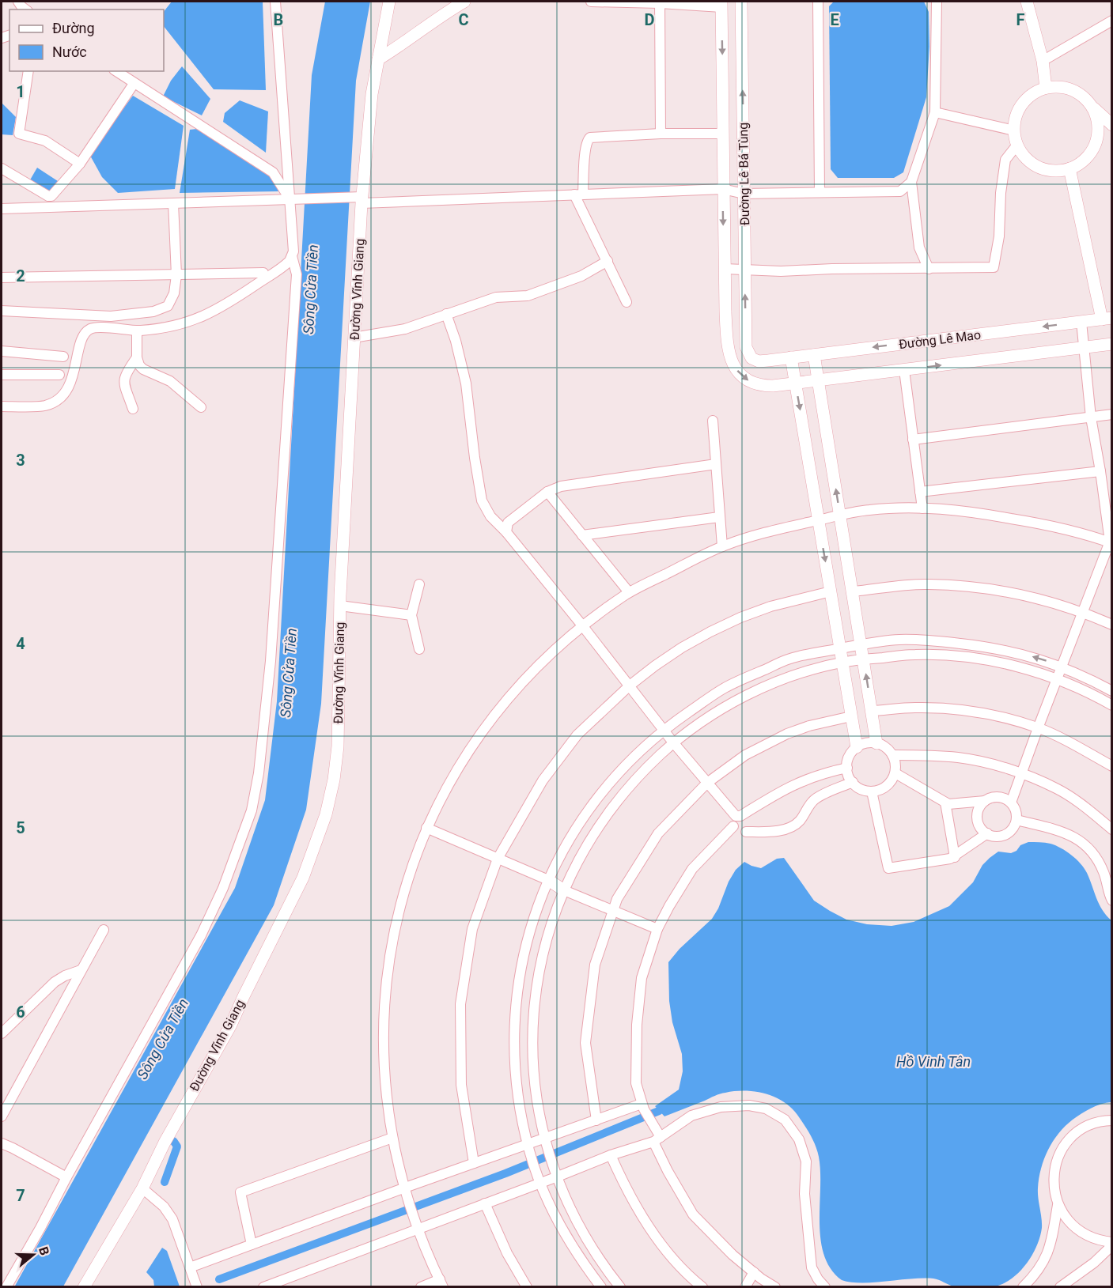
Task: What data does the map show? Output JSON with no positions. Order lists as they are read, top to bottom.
{
  "streets": {
    "street": ["Đường Lê Bá Tùng", "Đường Vĩnh Giang", "Đường Lê Mao"]
  },
  "crossings": [
    ["Đường Lê Bá Tùng", "Đường Lê Mao"]
  ],
  "water": ["Sông Cửa Tiền", "Hồ Vinh Tân"],
  "legend": ["Đường", "Nước"],
  "north": "right",
  "grid": {
    "columns": [
      "B",
      "C",
      "D",
      "E",
      "F"
    ],
    "rows": [
      "1",
      "2",
      "3",
      "4",
      "5",
      "6",
      "7"
    ]
  }
}
